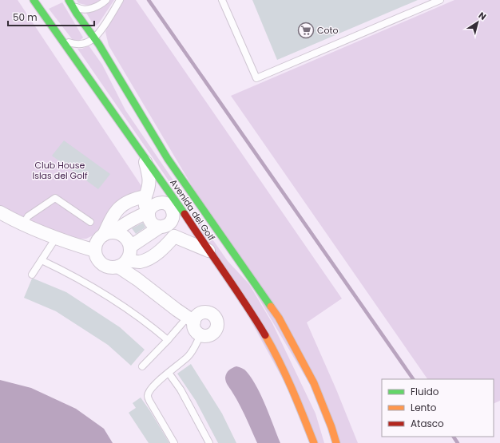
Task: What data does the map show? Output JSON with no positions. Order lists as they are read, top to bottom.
{
  "streets": {
    "street": ["Avenida del Golf"]
  },
  "parks": ["Club House Islas del Golf"],
  "places": {
    "supermarket": ["Coto"]
  },
  "legend": ["Fluido", "Lento", "Atasco"],
  "scale_bar": "50 m",
  "north": "top right"
}
